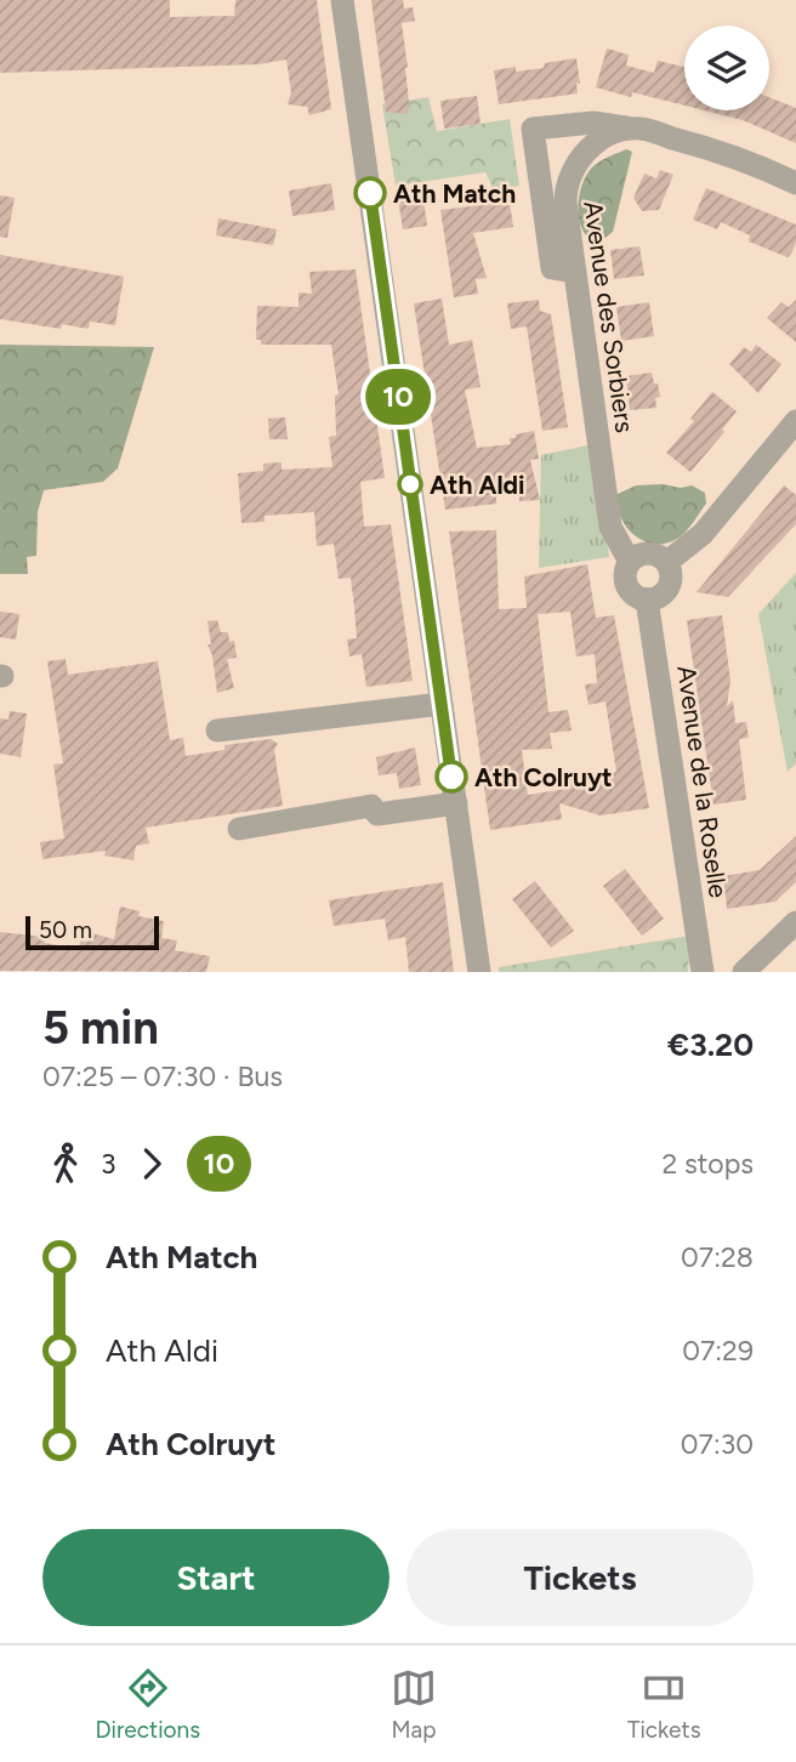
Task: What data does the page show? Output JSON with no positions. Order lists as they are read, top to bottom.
{
  "streets": {
    "street": ["Avenue des Sorbiers", "Avenue de la Roselle"]
  },
  "crossings": [
    ["Avenue des Sorbiers", "Avenue de la Roselle"]
  ],
  "places": ["Ath Match", "Ath Aldi", "Ath Colruyt"],
  "lines": ["bus line 10"],
  "scale_bar": "50 m",
  "page": {
    "on_map": "10",
    "scale": "50 m",
    "heading": ["5 min", "07:25 – 07:30 · Bus", "€3.20"],
    "legs": ["3", "10", "2 stops"],
    "list": [
      {
        "name": "Ath Match",
        "value": "07:28"
      },
      {
        "name": "Ath Aldi",
        "value": "07:29"
      },
      {
        "name": "Ath Colruyt",
        "value": "07:30"
      }
    ],
    "buttons": ["Start", "Tickets"],
    "tabs": ["Directions", "Map", "Tickets"]
  }
}
